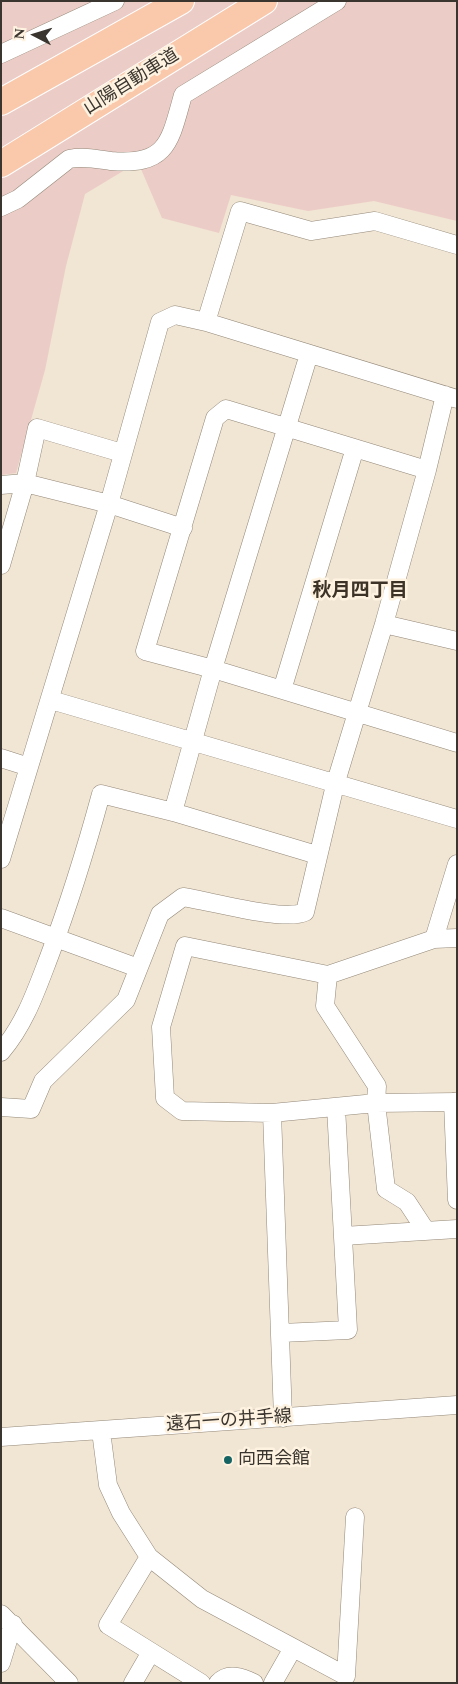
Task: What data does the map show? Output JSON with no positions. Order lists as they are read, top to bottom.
{
  "streets": {
    "highway": ["山陽自動車道"],
    "street": ["遠石一の井手線"]
  },
  "districts": ["秋月四丁目"],
  "places": ["向西会館"],
  "north": "left"
}
